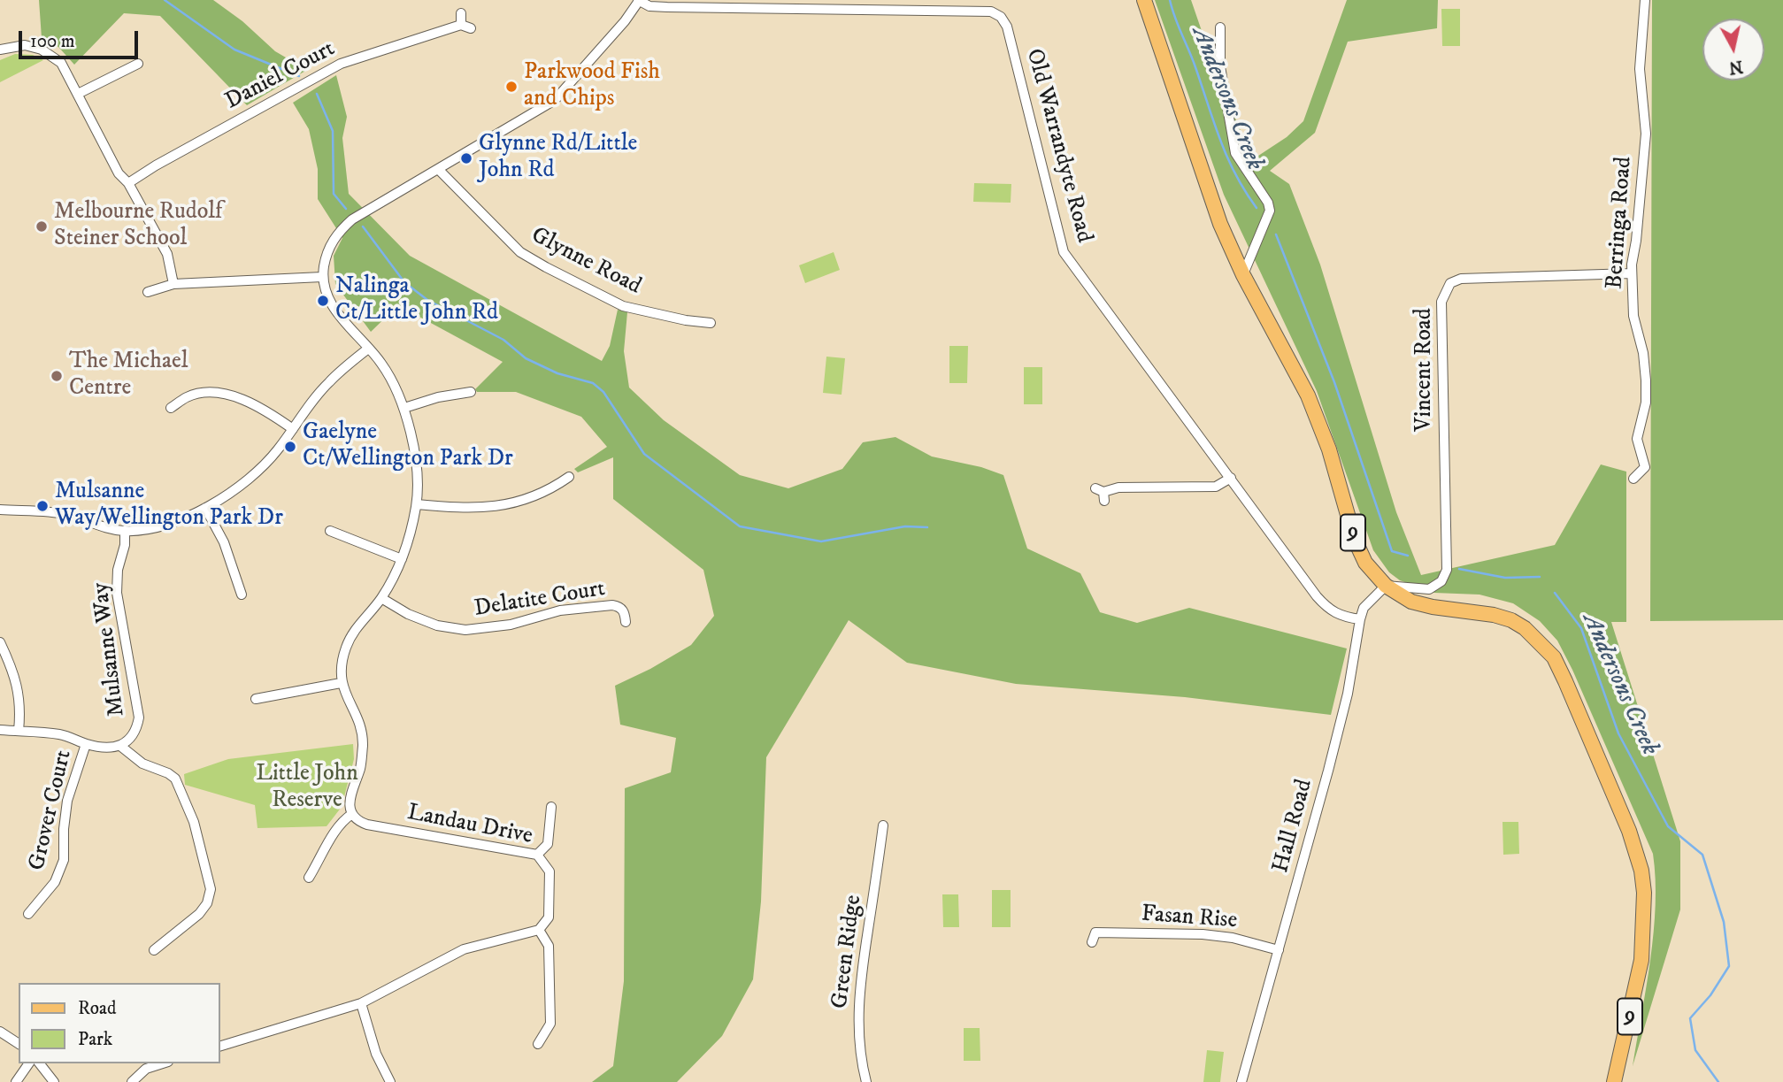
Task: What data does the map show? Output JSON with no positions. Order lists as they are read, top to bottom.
{
  "streets": {
    "main road": ["9"],
    "street": [
      "Daniel Court",
      "Old Warrandyte Road",
      "Berringa Road",
      "Glynne Road",
      "Vincent Road",
      "Delatite Court",
      "Mulsanne Way",
      "Grover Court",
      "Landau Drive",
      "Hall Road",
      "Fasan Rise",
      "Green Ridge"
    ]
  },
  "crossings": [
    ["Old Warrandyte Road", "Hall Road"],
    ["Berringa Road", "Vincent Road"],
    ["Vincent Road", "9"],
    ["Vincent Road", "Hall Road"],
    ["9", "Hall Road"],
    ["Mulsanne Way", "Grover Court"],
    ["Hall Road", "Fasan Rise"]
  ],
  "water": ["Andersons Creek"],
  "parks": ["Little John Reserve"],
  "places": [
    "Parkwood Fish and Chips",
    "Glynne Rd/Little John Rd",
    "Melbourne Rudolf Steiner School",
    "Nalinga Ct/Little John Rd",
    "The Michael Centre",
    "Gaelyne Ct/Wellington Park Dr",
    "Mulsanne Way/Wellington Park Dr"
  ],
  "legend": ["Road", "Park"],
  "scale_bar": "100 m",
  "north": "bottom"
}
